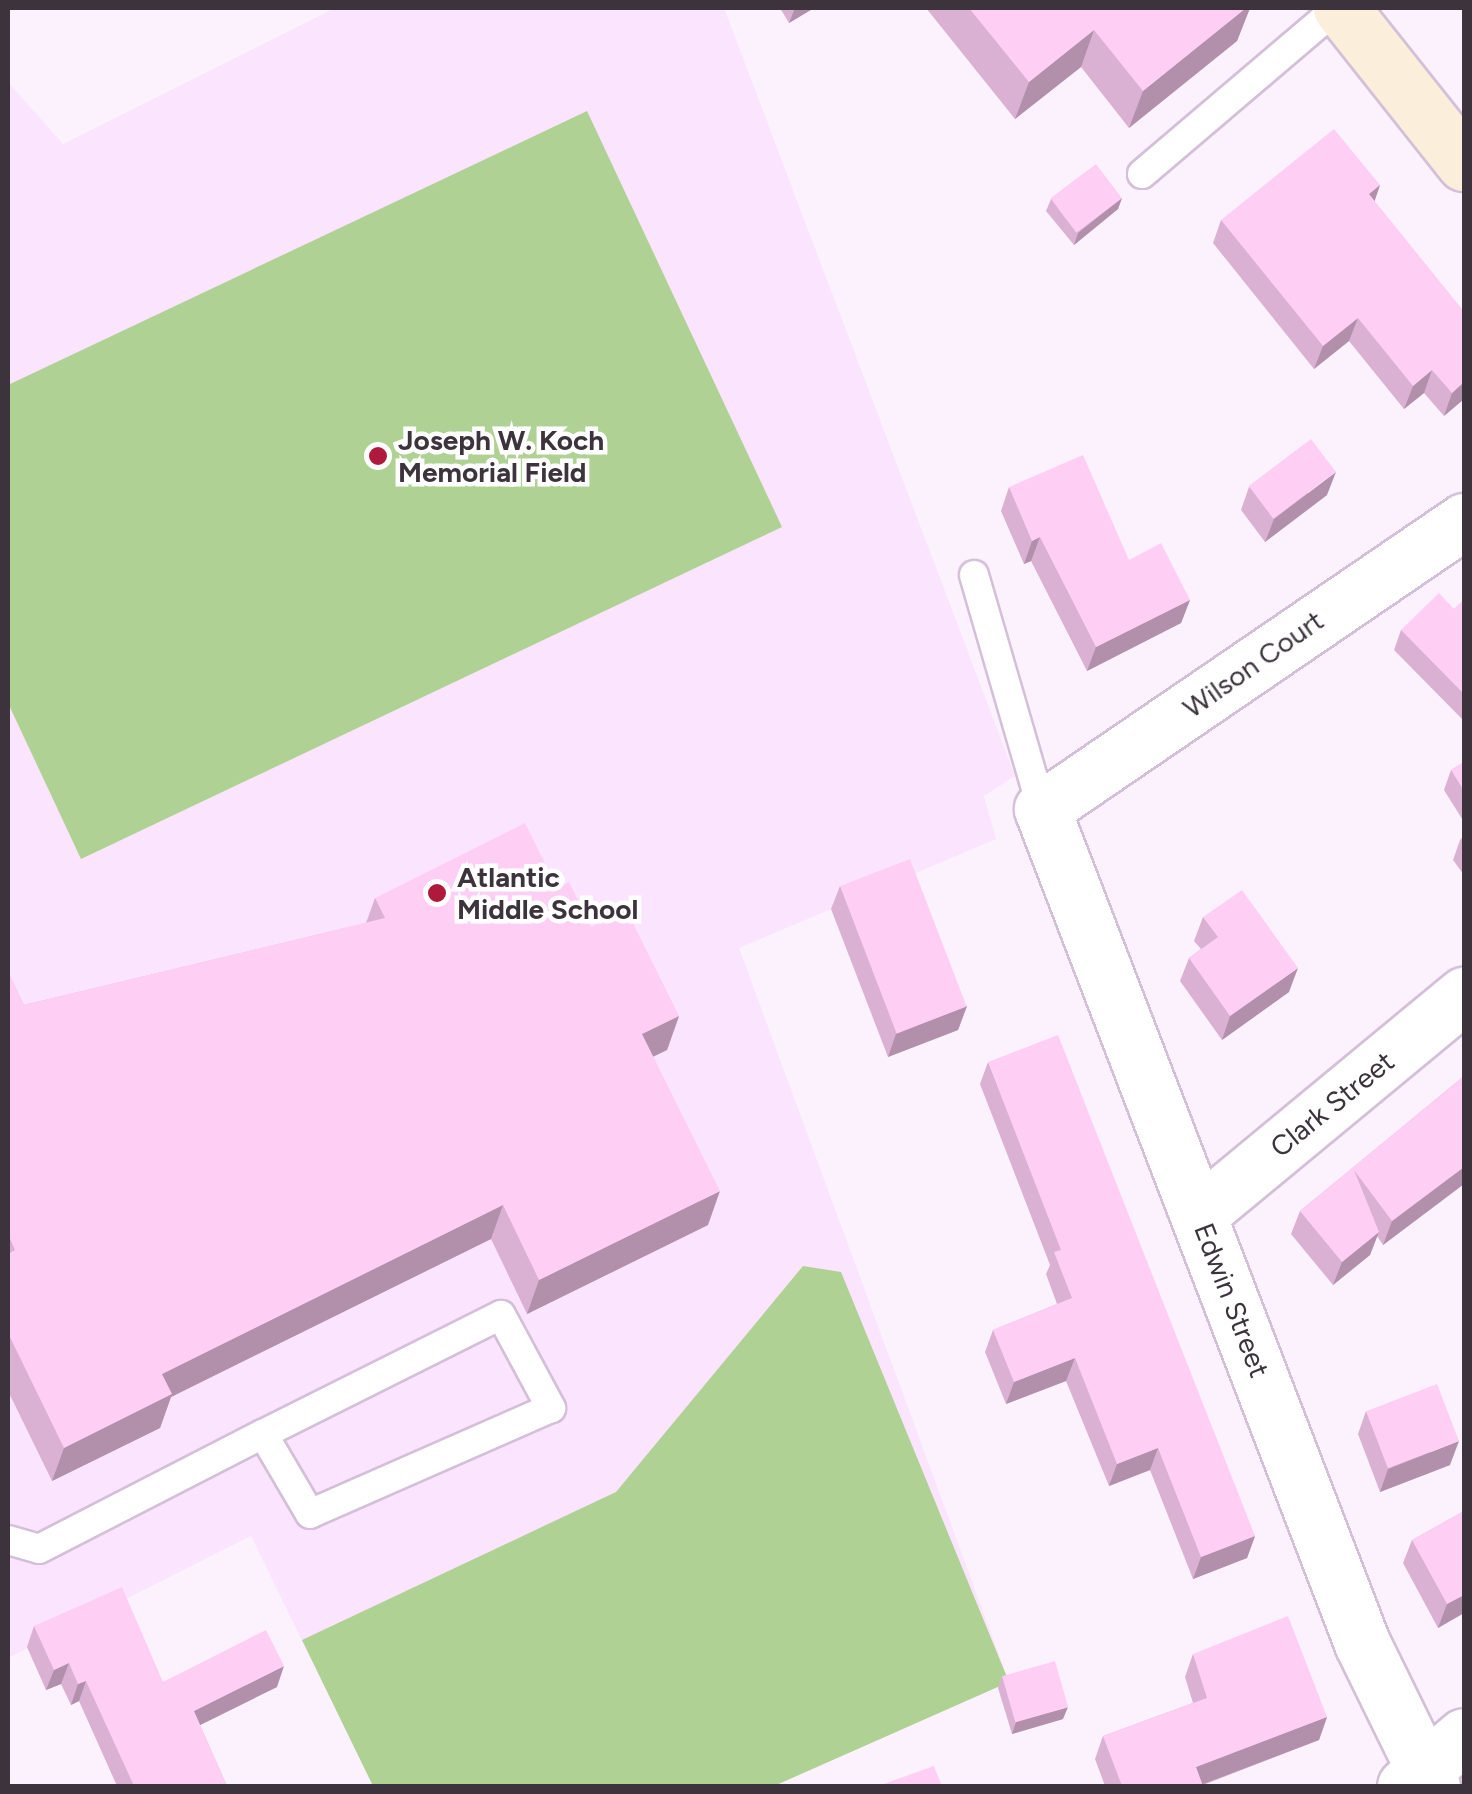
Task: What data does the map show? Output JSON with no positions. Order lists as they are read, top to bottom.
{
  "streets": {
    "street": ["Wilson Court", "Clark Street", "Edwin Street"]
  },
  "crossings": [
    ["Wilson Court", "Edwin Street"],
    ["Clark Street", "Edwin Street"]
  ],
  "places": ["Joseph W. Koch Memorial Field", "Atlantic Middle School"]
}
